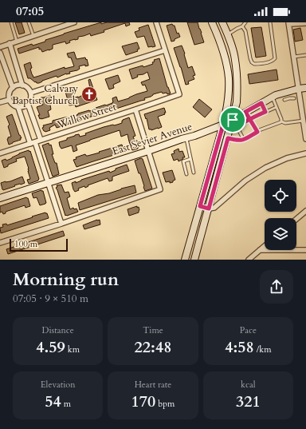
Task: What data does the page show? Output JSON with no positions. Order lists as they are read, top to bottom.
{
  "streets": {
    "main road": ["East Sevier Avenue"],
    "street": ["Willow Street"]
  },
  "places": {
    "church": ["Calvary Baptist Church"]
  },
  "scale_bar": "100 m",
  "page": {
    "status": "07:05",
    "scale": "100 m",
    "heading": ["Morning run", "07:05 · 9 × 510 m"],
    "stats": [
      ["Distance", "4.59 km"],
      ["Time", "22:48"],
      ["Pace", "4:58 /km"],
      ["Elevation", "54 m"],
      ["Heart rate", "170 bpm"],
      ["kcal", "321"]
    ]
  }
}
